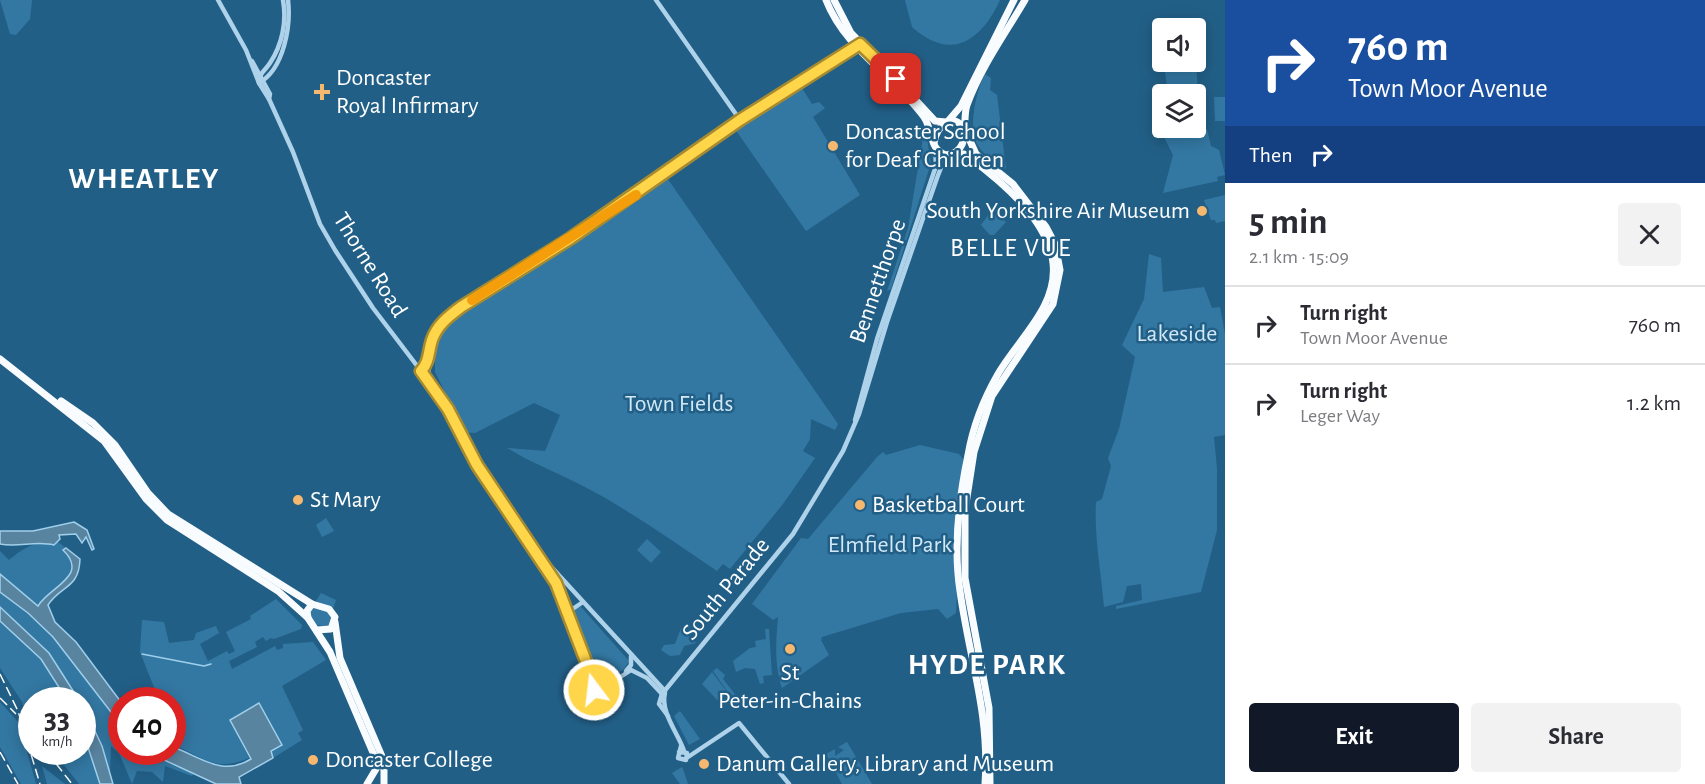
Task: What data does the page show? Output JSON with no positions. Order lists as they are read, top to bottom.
{
  "streets": {
    "street": ["Thorne Road", "Bennetthorpe", "South Parade"]
  },
  "crossings": [
    ["Thorne Road", "South Parade"],
    ["Bennetthorpe", "South Parade"]
  ],
  "districts": ["WHEATLEY", "BELLE VUE", "HYDE PARK"],
  "parks": ["Lakeside", "Town Fields", "Elmfield Park"],
  "places": {
    "health": ["Doncaster Royal Infirmary"],
    "other": [
      "Doncaster School for Deaf Children",
      "South Yorkshire Air Museum",
      "St Mary",
      "Basketball Court",
      "St Peter-in-Chains",
      "Doncaster College",
      "Danum Gallery, Library and Museum"
    ]
  },
  "page": {
    "turn": ["760 m", "Town Moor Avenue"],
    "then": "Then",
    "heading": ["5 min", "2.1 km · 15:09"],
    "list": [
      {
        "name": "Turn right",
        "note": "Town Moor Avenue",
        "value": "760 m"
      },
      {
        "name": "Turn right",
        "note": "Leger Way",
        "value": "1.2 km"
      }
    ],
    "speed": "33 km/h",
    "limit": "40",
    "buttons": ["Exit", "Share"]
  }
}
